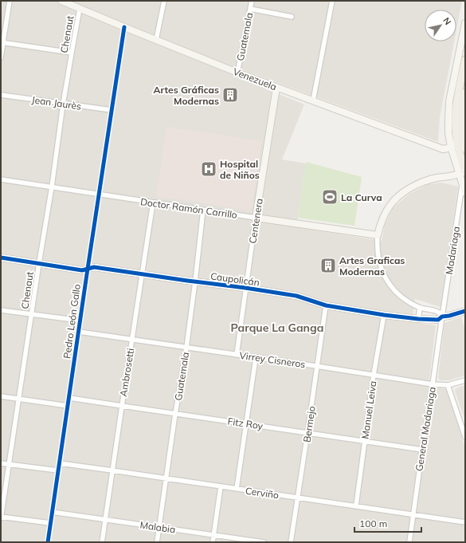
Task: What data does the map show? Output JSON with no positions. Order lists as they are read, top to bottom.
{
  "streets": {
    "street": [
      "Chenaut",
      "Guatemala",
      "Venezuela",
      "Jean Jaurès",
      "Doctor Ramón Carrillo",
      "Centenera",
      "Madariaga",
      "Caupolicán",
      "Pedro León Gallo",
      "Virrey Cisneros",
      "Ambrosetti",
      "Manuel Leiva",
      "Fitz Roy",
      "Bermejo",
      "General Madariaga",
      "Cerviño",
      "Malabia"
    ]
  },
  "crossings": [
    ["Chenaut", "Venezuela"],
    ["Chenaut", "Jean Jaurès"],
    ["Chenaut", "Doctor Ramón Carrillo"],
    ["Chenaut", "Caupolicán"],
    ["Guatemala", "Venezuela"],
    ["Guatemala", "Doctor Ramón Carrillo"],
    ["Guatemala", "Caupolicán"],
    ["Guatemala", "Virrey Cisneros"],
    ["Guatemala", "Fitz Roy"],
    ["Guatemala", "Cerviño"],
    ["Guatemala", "Malabia"],
    ["Venezuela", "Centenera"],
    ["Venezuela", "Pedro León Gallo"],
    ["Jean Jaurès", "Pedro León Gallo"],
    ["Doctor Ramón Carrillo", "Centenera"],
    ["Doctor Ramón Carrillo", "Pedro León Gallo"],
    ["Doctor Ramón Carrillo", "Ambrosetti"],
    ["Centenera", "Caupolicán"],
    ["Centenera", "Virrey Cisneros"],
    ["Madariaga", "Caupolicán"],
    ["Madariaga", "General Madariaga"],
    ["Caupolicán", "Pedro León Gallo"],
    ["Caupolicán", "Ambrosetti"],
    ["Caupolicán", "Manuel Leiva"],
    ["Caupolicán", "Bermejo"],
    ["Caupolicán", "General Madariaga"],
    ["Pedro León Gallo", "Virrey Cisneros"],
    ["Pedro León Gallo", "Fitz Roy"],
    ["Pedro León Gallo", "Cerviño"],
    ["Pedro León Gallo", "Malabia"],
    ["Virrey Cisneros", "Ambrosetti"],
    ["Virrey Cisneros", "Manuel Leiva"],
    ["Virrey Cisneros", "Bermejo"],
    ["Virrey Cisneros", "General Madariaga"],
    ["Ambrosetti", "Fitz Roy"],
    ["Ambrosetti", "Cerviño"],
    ["Ambrosetti", "Malabia"],
    ["Manuel Leiva", "Fitz Roy"],
    ["Manuel Leiva", "Cerviño"],
    ["Fitz Roy", "Bermejo"],
    ["Fitz Roy", "General Madariaga"],
    ["Bermejo", "Cerviño"],
    ["General Madariaga", "Cerviño"]
  ],
  "districts": ["Parque La Ganga"],
  "places": {
    "building": ["Artes Gráficas Modernas", "Artes Graficas Modernas"],
    "hospital": ["Hospital de Niños"],
    "sports": ["La Curva"]
  },
  "scale_bar": "100 m",
  "north": "top right"
}
